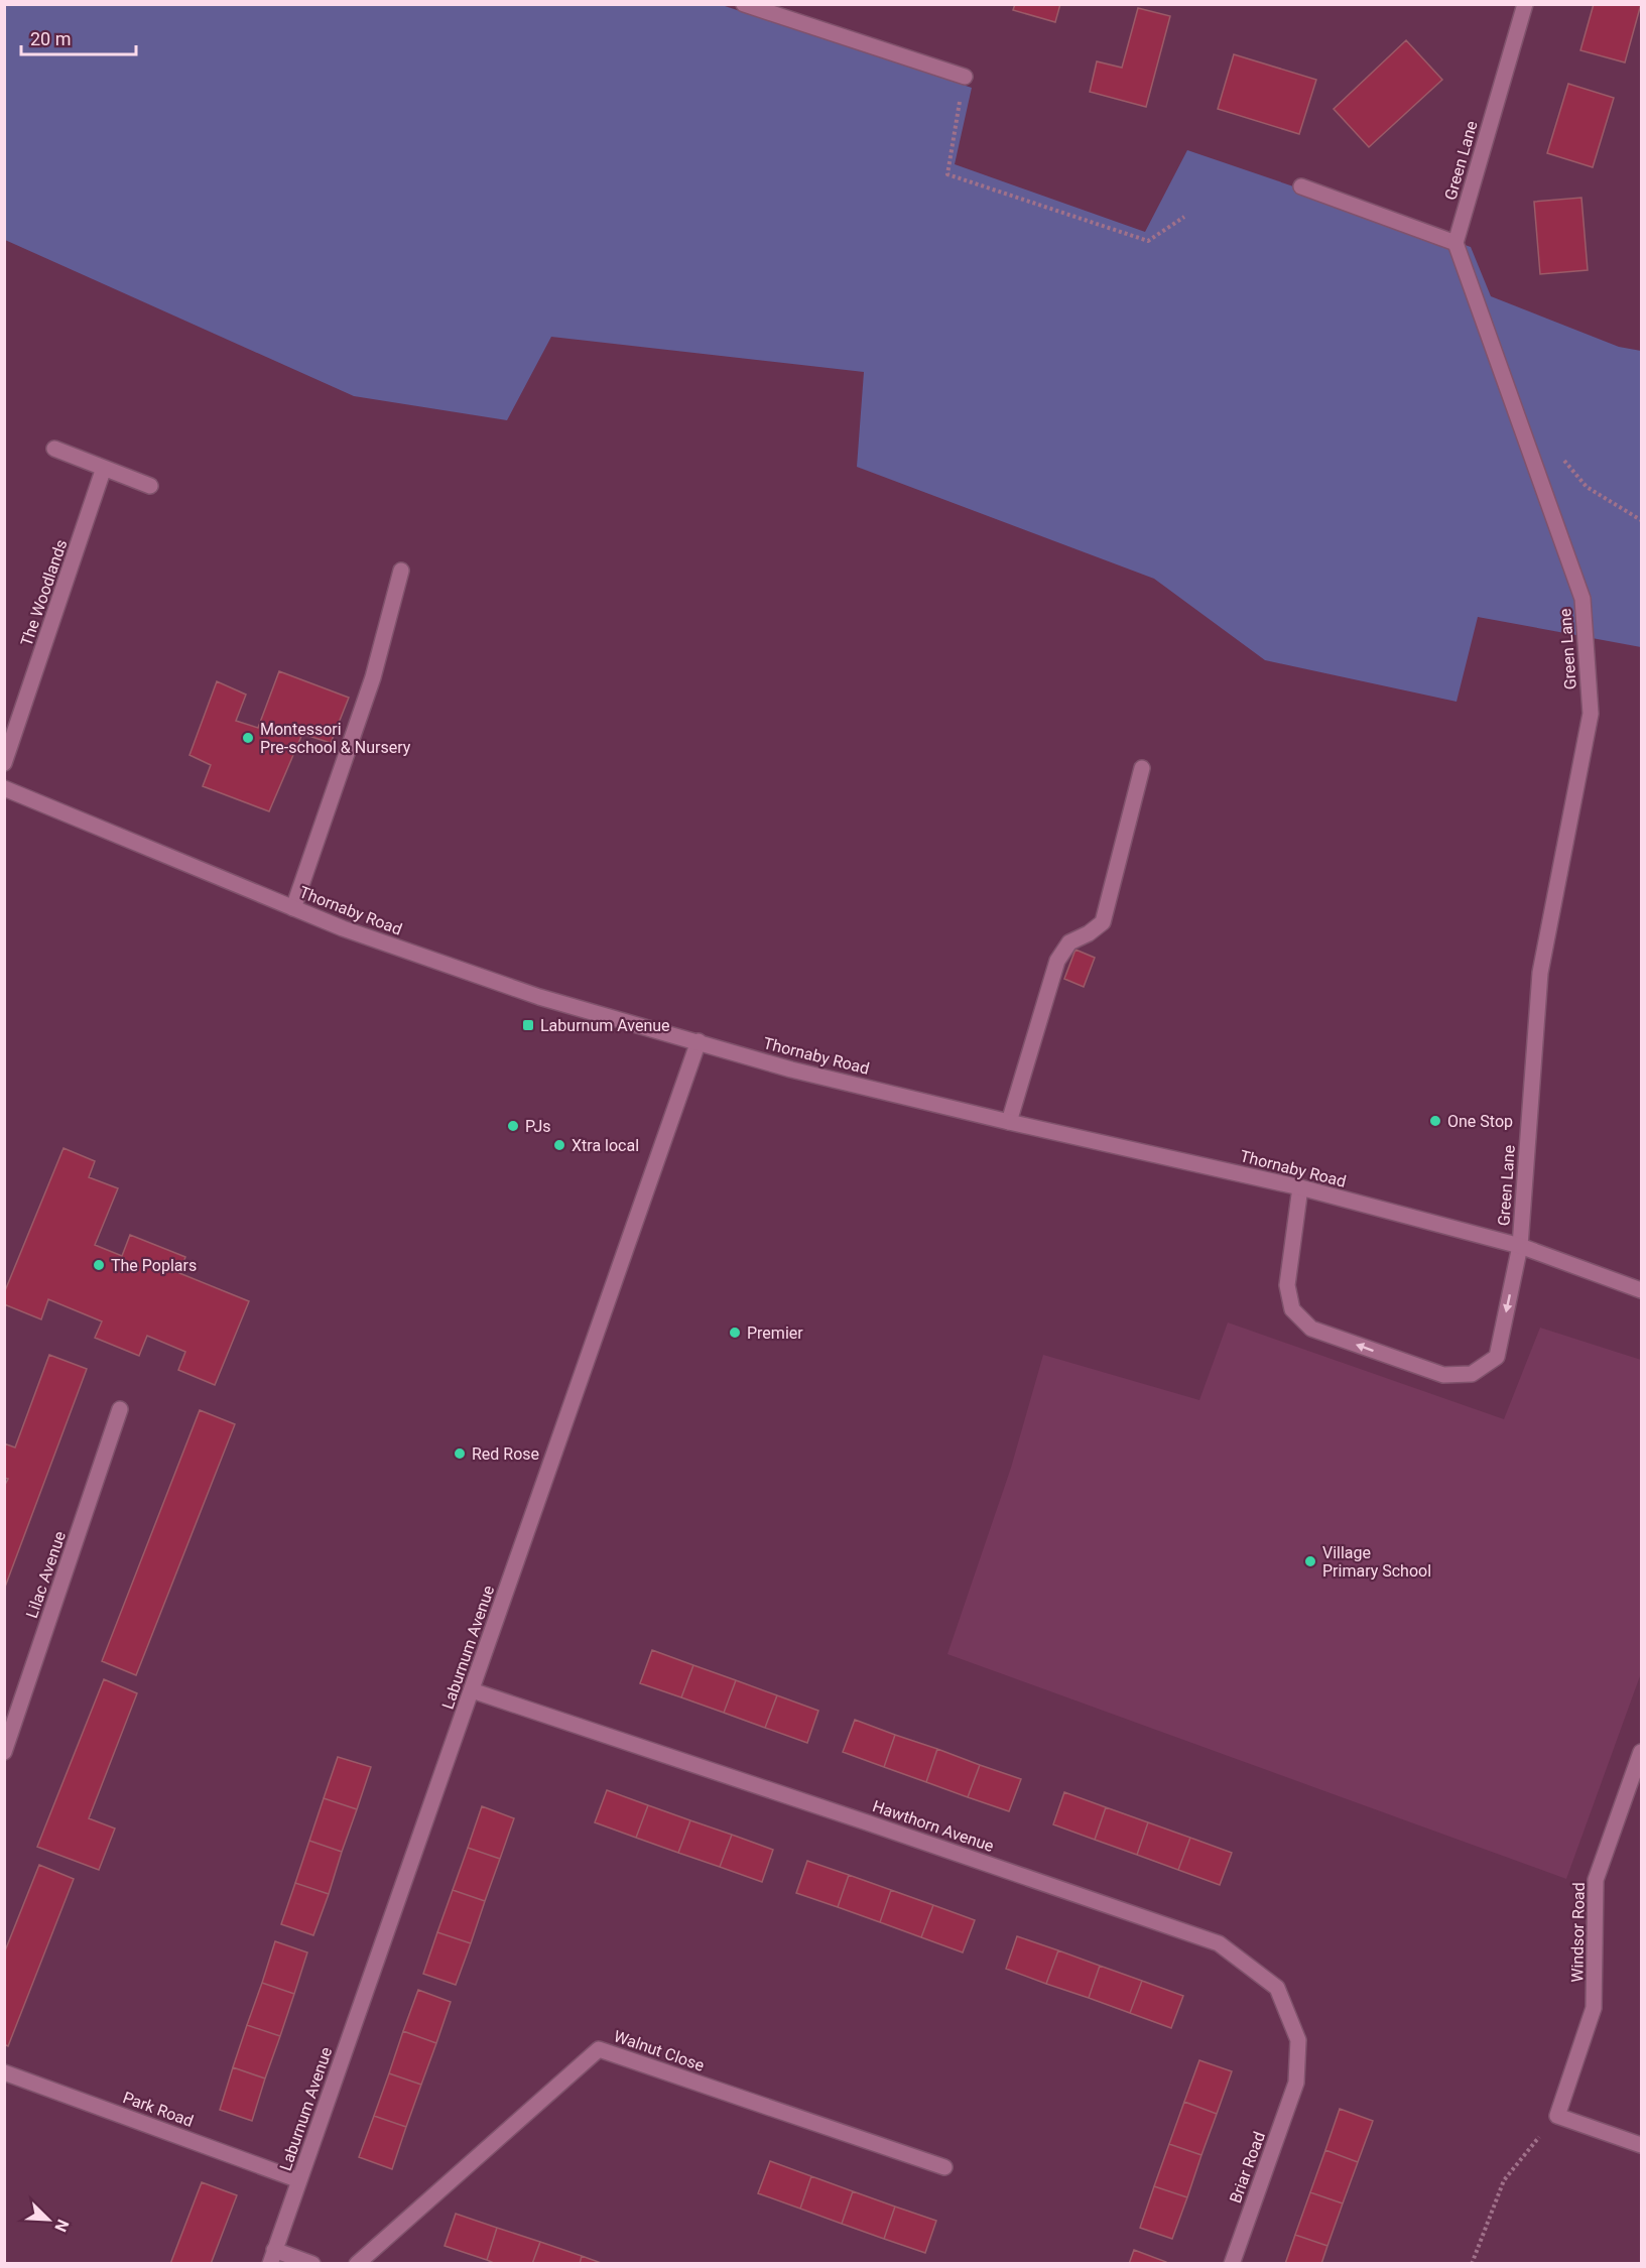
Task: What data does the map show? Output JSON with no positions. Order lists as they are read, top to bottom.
{
  "streets": {
    "street": [
      "Green Lane",
      "The Woodlands",
      "Thornaby Road",
      "Lilac Avenue",
      "Laburnum Avenue",
      "Hawthorn Avenue",
      "Windsor Road",
      "Walnut Close",
      "Park Road",
      "Briar Road"
    ]
  },
  "crossings": [
    ["Green Lane", "Thornaby Road"],
    ["Thornaby Road", "Laburnum Avenue"],
    ["Laburnum Avenue", "Hawthorn Avenue"],
    ["Laburnum Avenue", "Park Road"],
    ["Hawthorn Avenue", "Briar Road"]
  ],
  "places": {
    "other": [
      "Montessori Pre-school & Nursery",
      "One Stop",
      "PJs",
      "Xtra local",
      "The Poplars",
      "Premier",
      "Red Rose",
      "Village Primary School"
    ],
    "transit": ["Laburnum Avenue"]
  },
  "scale_bar": "20 m",
  "north": "bottom right"
}
